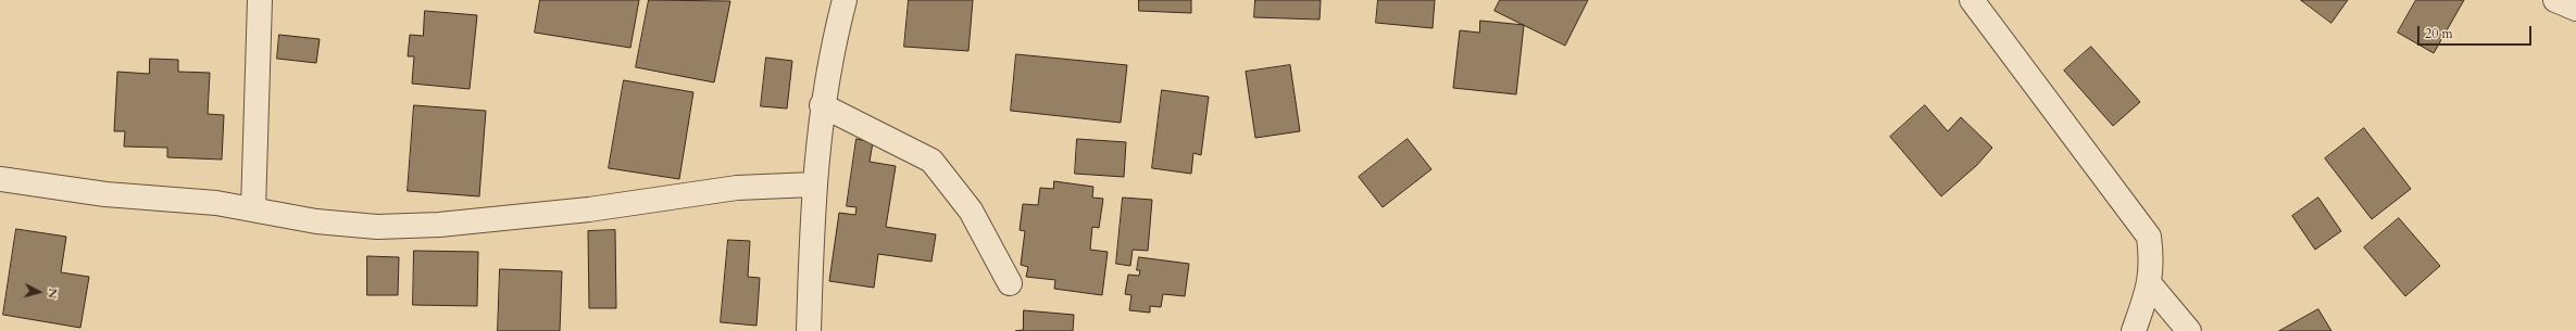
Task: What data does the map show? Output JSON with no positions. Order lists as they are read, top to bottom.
{
  "scale_bar": "20 m",
  "north": "right"
}
